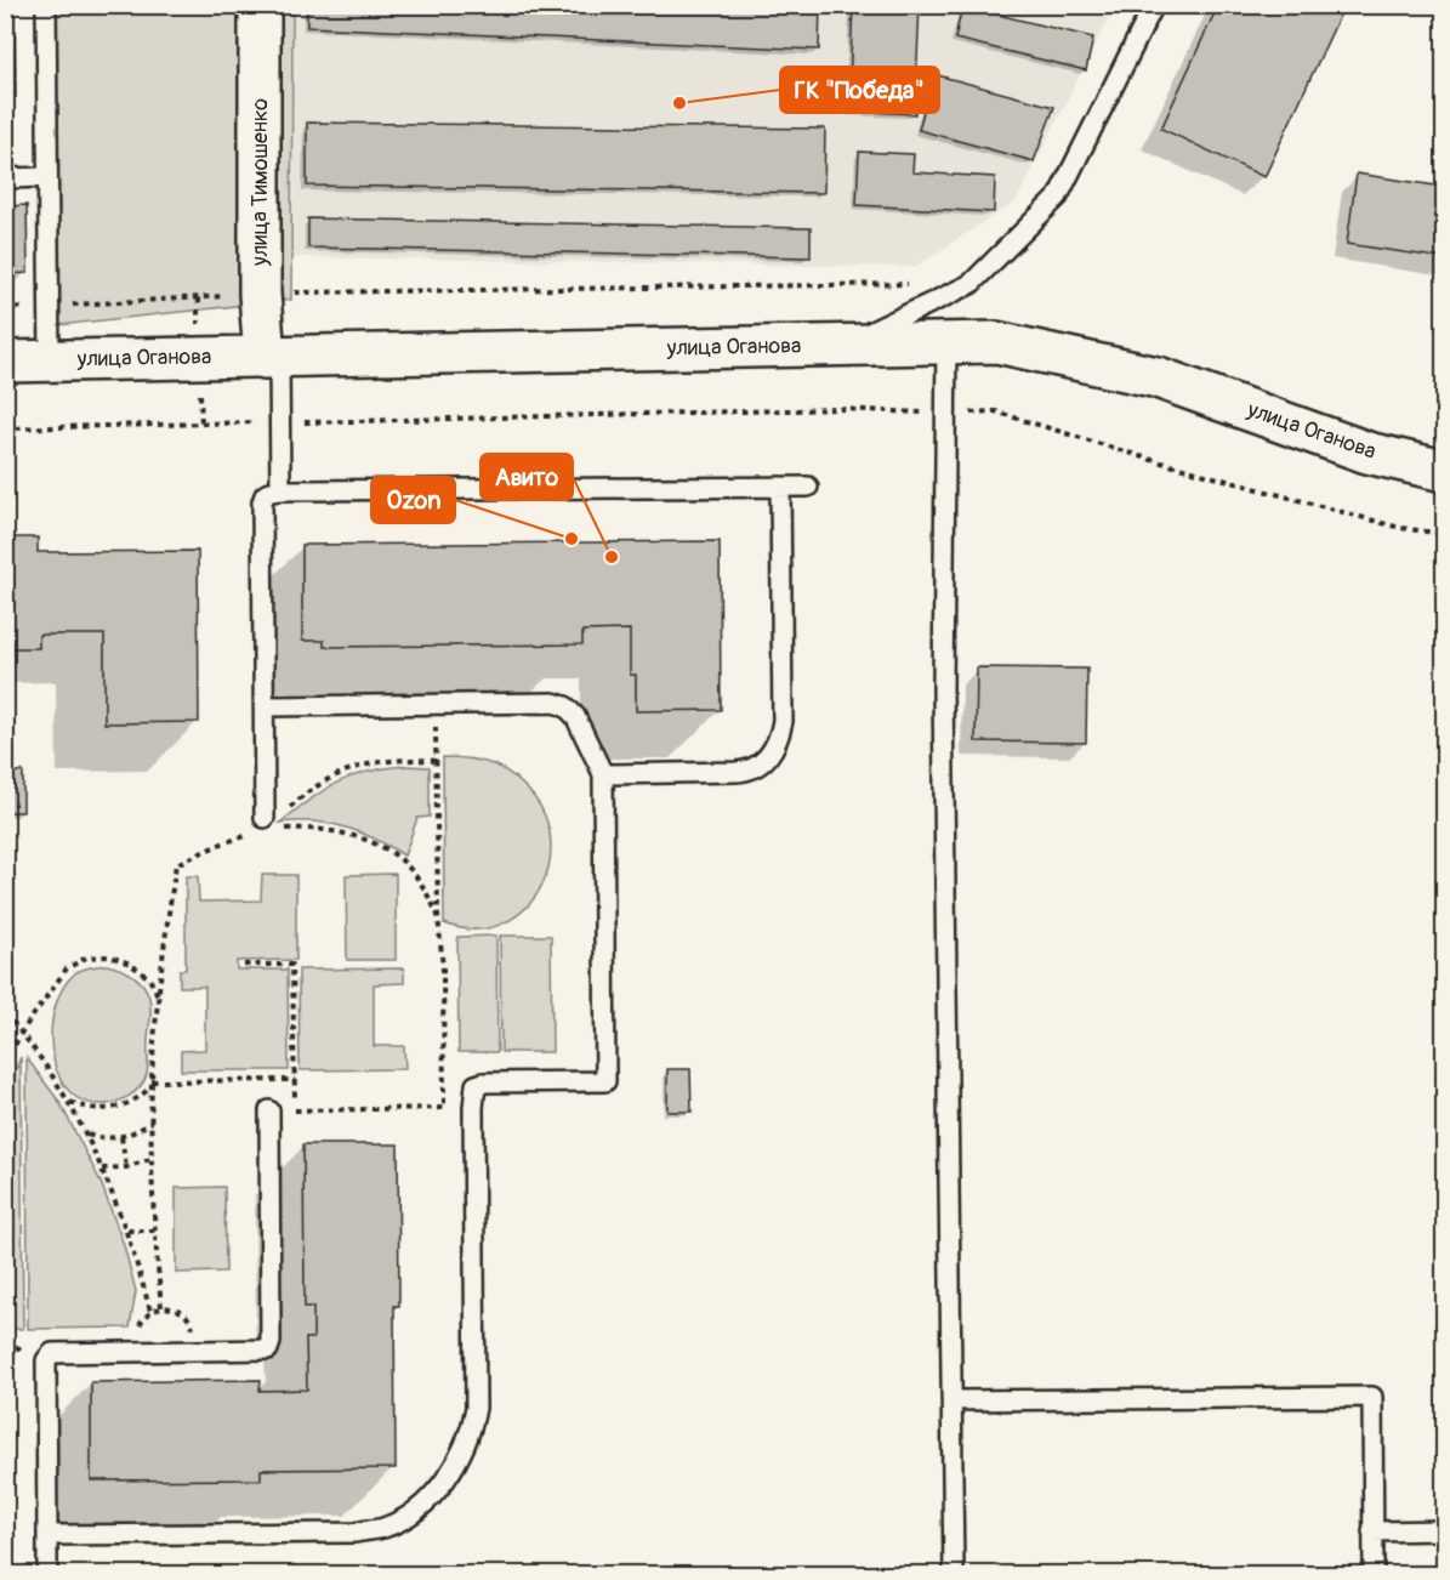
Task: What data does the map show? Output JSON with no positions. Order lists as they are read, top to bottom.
{
  "streets": {
    "main road": ["улица Тимошенко", "улица Оганова"]
  },
  "crossings": [
    ["улица Тимошенко", "улица Оганова"]
  ],
  "places": ["ГК \"Победа\"", "Ozon", "Авито"]
}
